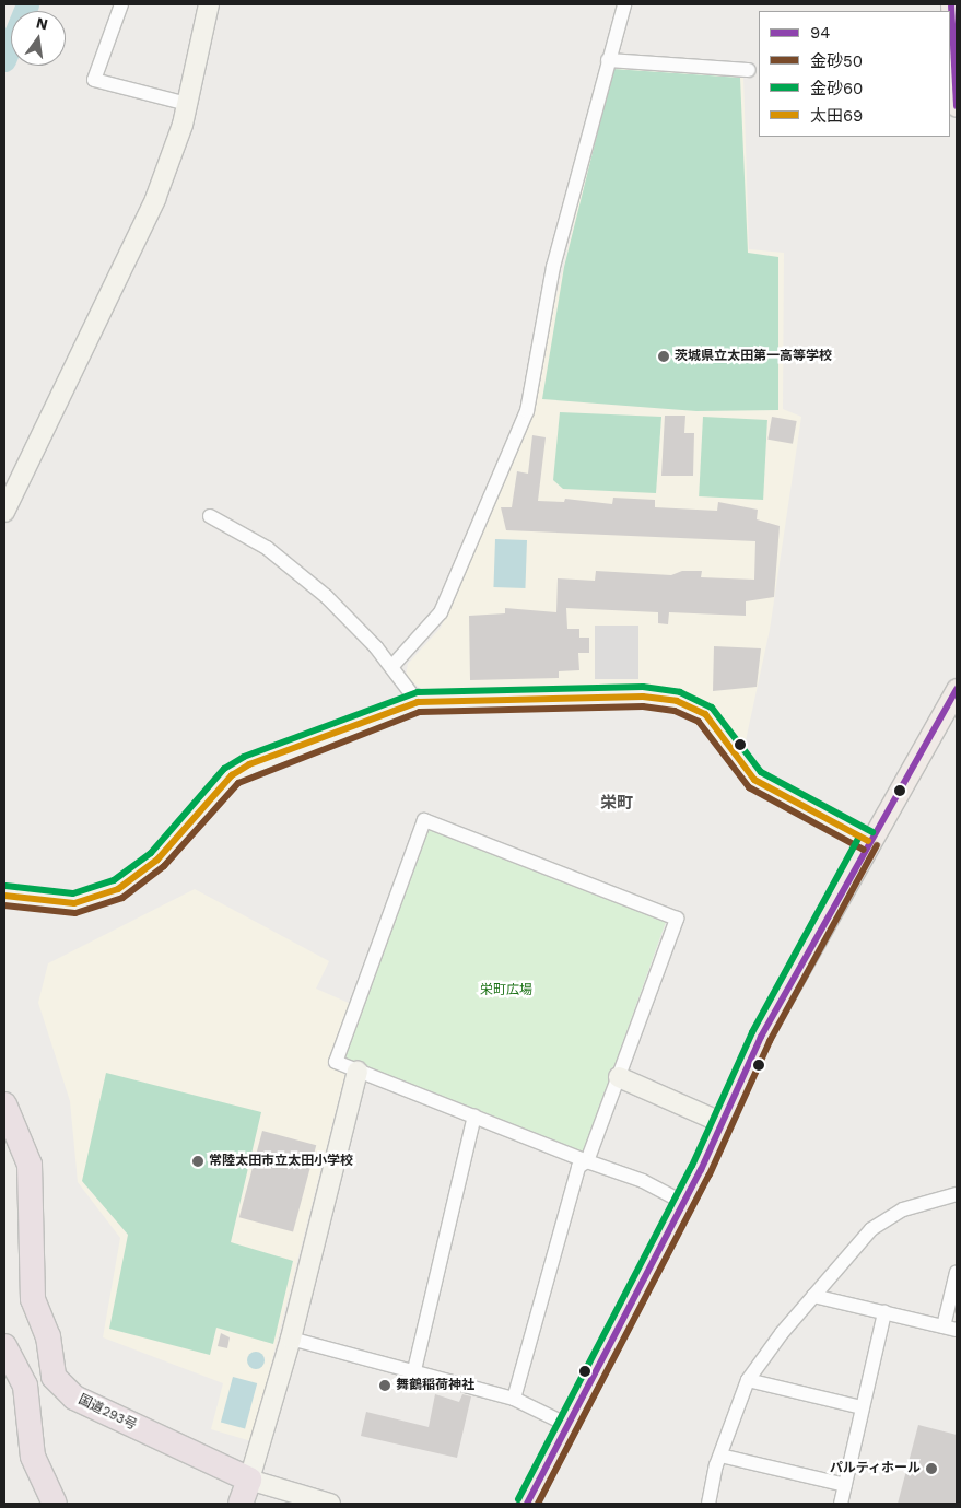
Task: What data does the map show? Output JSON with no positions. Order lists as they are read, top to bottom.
{
  "streets": {
    "highway": ["国道293号"]
  },
  "districts": ["栄町"],
  "parks": ["栄町広場"],
  "places": [
    "茨城県立太田第一高等学校",
    "常陸太田市立太田小学校",
    "舞鶴稲荷神社",
    "パルティホール"
  ],
  "lines": [
    "transit line 94",
    "transit line 金砂60",
    "transit line 太田69",
    "transit line 金砂50"
  ],
  "legend": [
    "94",
    "金砂50",
    "金砂60",
    "太田69"
  ],
  "north": "top"
}
